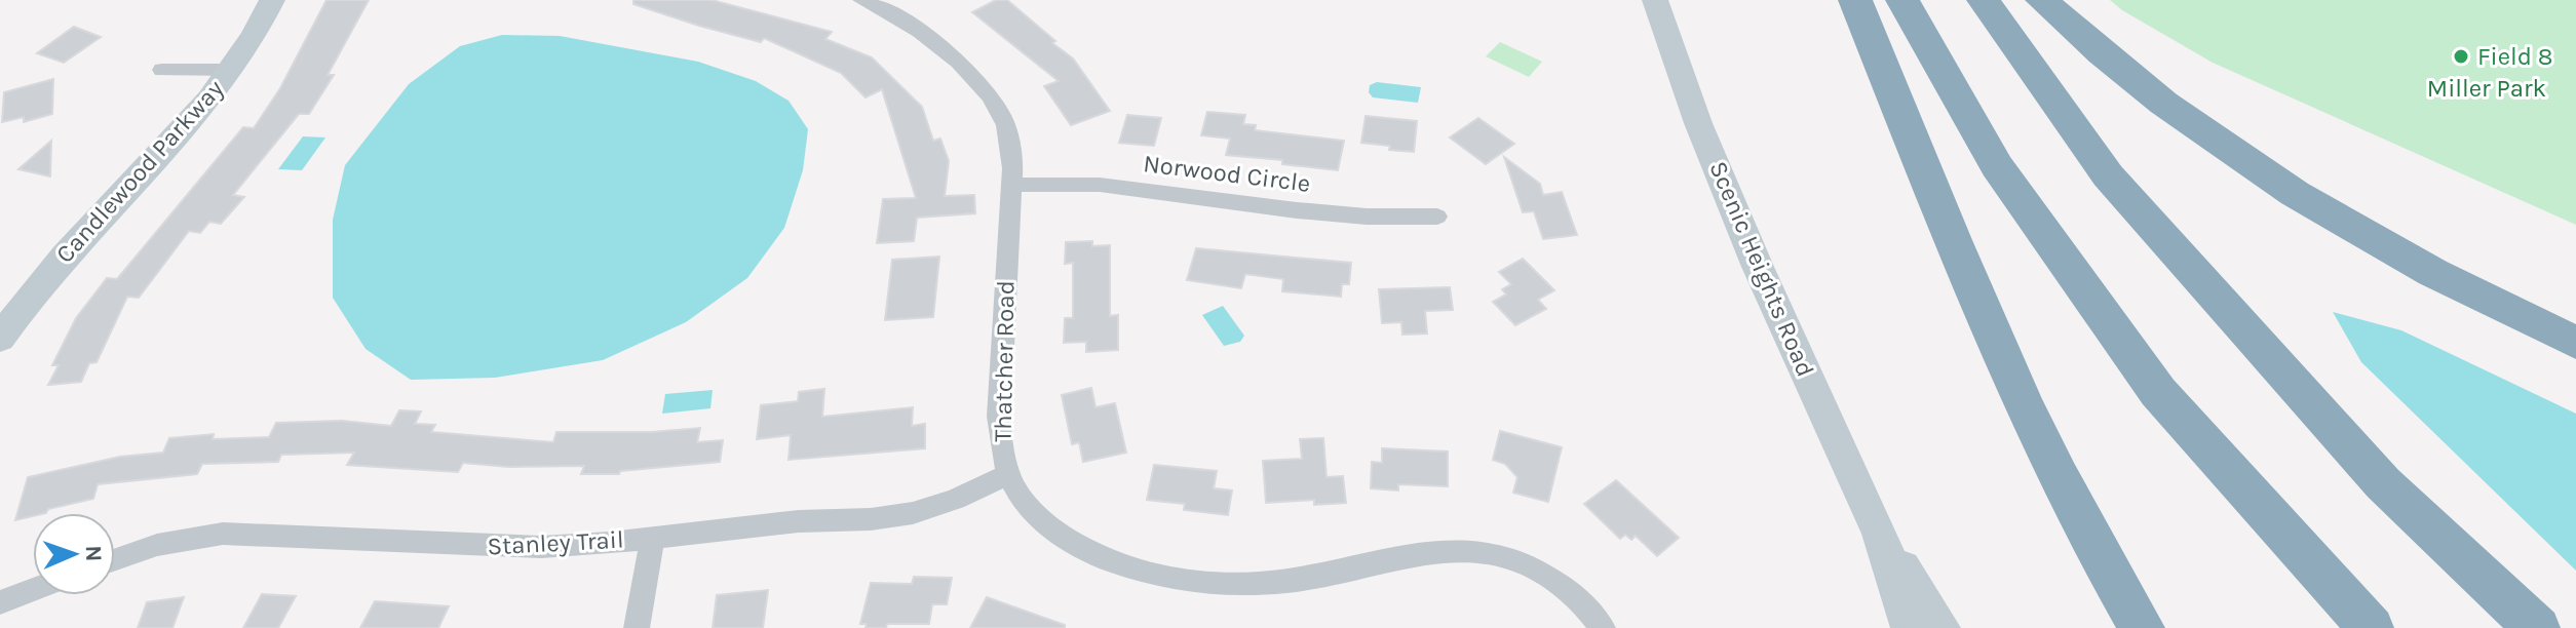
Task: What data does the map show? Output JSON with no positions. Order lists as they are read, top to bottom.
{
  "streets": {
    "street": [
      "Candlewood Parkway",
      "Norwood Circle",
      "Scenic Heights Road",
      "Thatcher Road",
      "Stanley Trail"
    ]
  },
  "crossings": [
    ["Norwood Circle", "Thatcher Road"],
    ["Thatcher Road", "Stanley Trail"]
  ],
  "parks": ["Miller Park"],
  "places": ["Field 8"],
  "north": "right"
}
